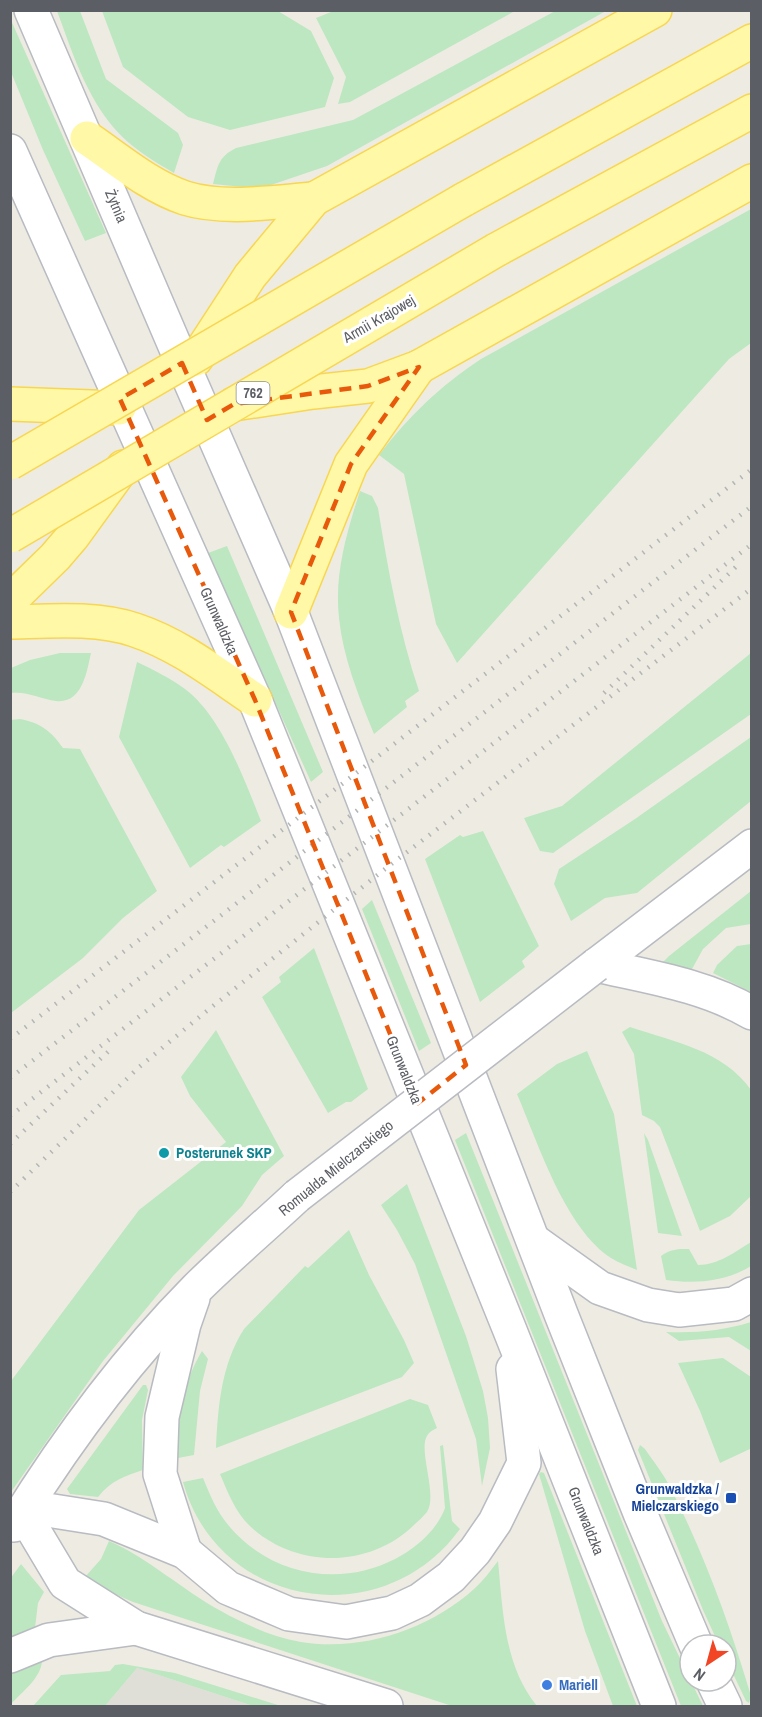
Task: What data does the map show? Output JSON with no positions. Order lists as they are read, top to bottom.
{
  "streets": {
    "main road": [
      "Żytnia",
      "Armii Krajowej",
      "762",
      "Grunwaldzka",
      "Romualda Mielczarskiego"
    ]
  },
  "places": {
    "other": ["Posterunek SKP", "Mariell"],
    "transit": ["Grunwaldzka / Mielczarskiego"]
  },
  "north": "bottom left"
}
